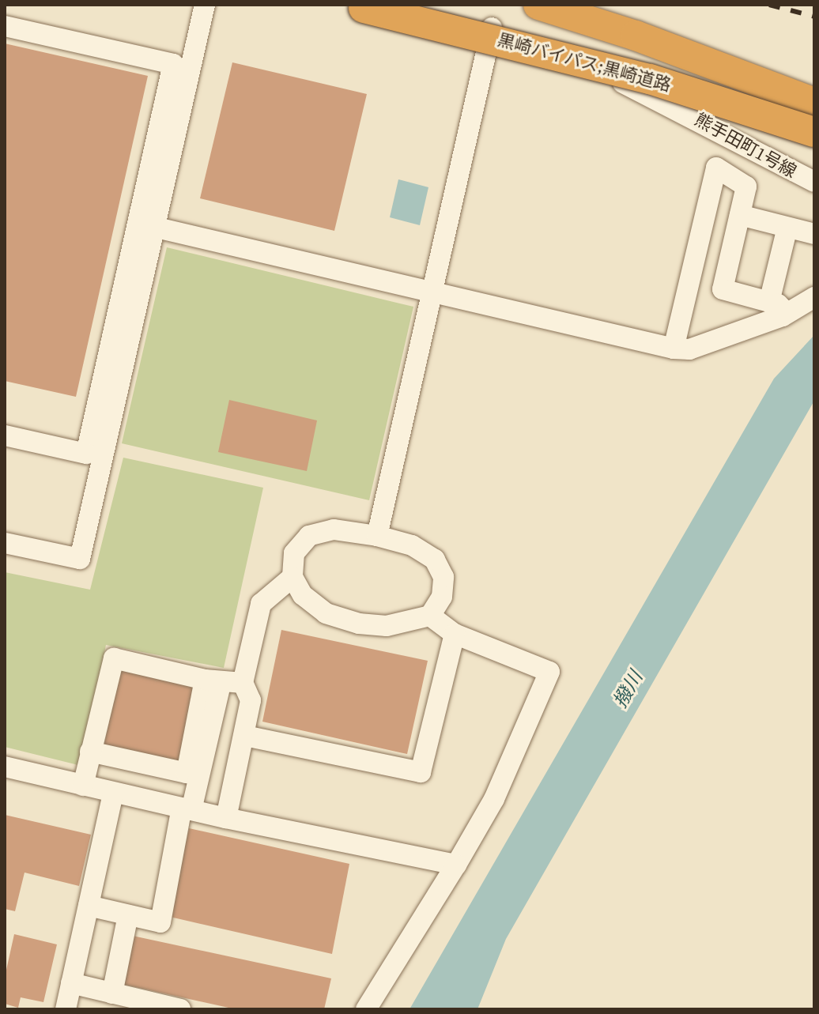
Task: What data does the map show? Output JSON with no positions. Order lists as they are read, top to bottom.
{
  "streets": {
    "highway": ["黒崎バイパス;黒崎道路"],
    "street": ["熊手田町1号線"]
  },
  "water": ["撥川"]
}
